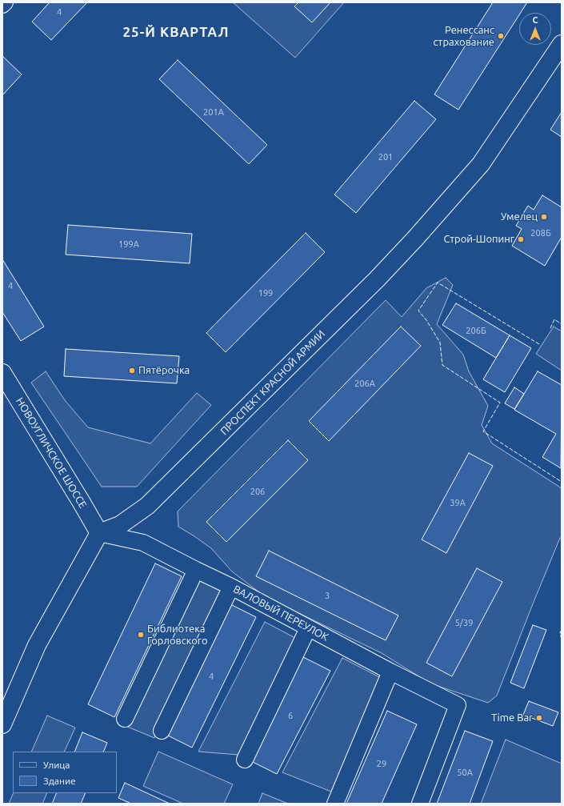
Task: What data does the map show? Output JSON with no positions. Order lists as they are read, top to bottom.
{
  "streets": {
    "main road": ["ПРОСПЕКТ КРАСНОЙ АРМИИ", "НОВОУГЛИЧСКОЕ ШОССЕ"],
    "street": ["ВАЛОВЫЙ ПЕРЕУЛОК"]
  },
  "crossings": [
    ["ПРОСПЕКТ КРАСНОЙ АРМИИ", "НОВОУГЛИЧСКОЕ ШОССЕ"],
    ["ПРОСПЕКТ КРАСНОЙ АРМИИ", "ВАЛОВЫЙ ПЕРЕУЛОК"],
    ["НОВОУГЛИЧСКОЕ ШОССЕ", "ВАЛОВЫЙ ПЕРЕУЛОК"]
  ],
  "districts": ["25-Й КВАРТАЛ"],
  "places": [
    "Ренессанс страхование",
    "Умелец",
    "Строй-Шопинг",
    "Пятёрочка",
    "Библиотека Горловского",
    "Time Bar"
  ],
  "house_numbers": [
    "4",
    "201А",
    "201",
    "208Б",
    "199А",
    "4",
    "199",
    "206Б",
    "206А",
    "206",
    "39А",
    "3",
    "5/39",
    "4",
    "6",
    "29",
    "50А"
  ],
  "legend": ["Улица", "Здание"],
  "north": "top"
}
